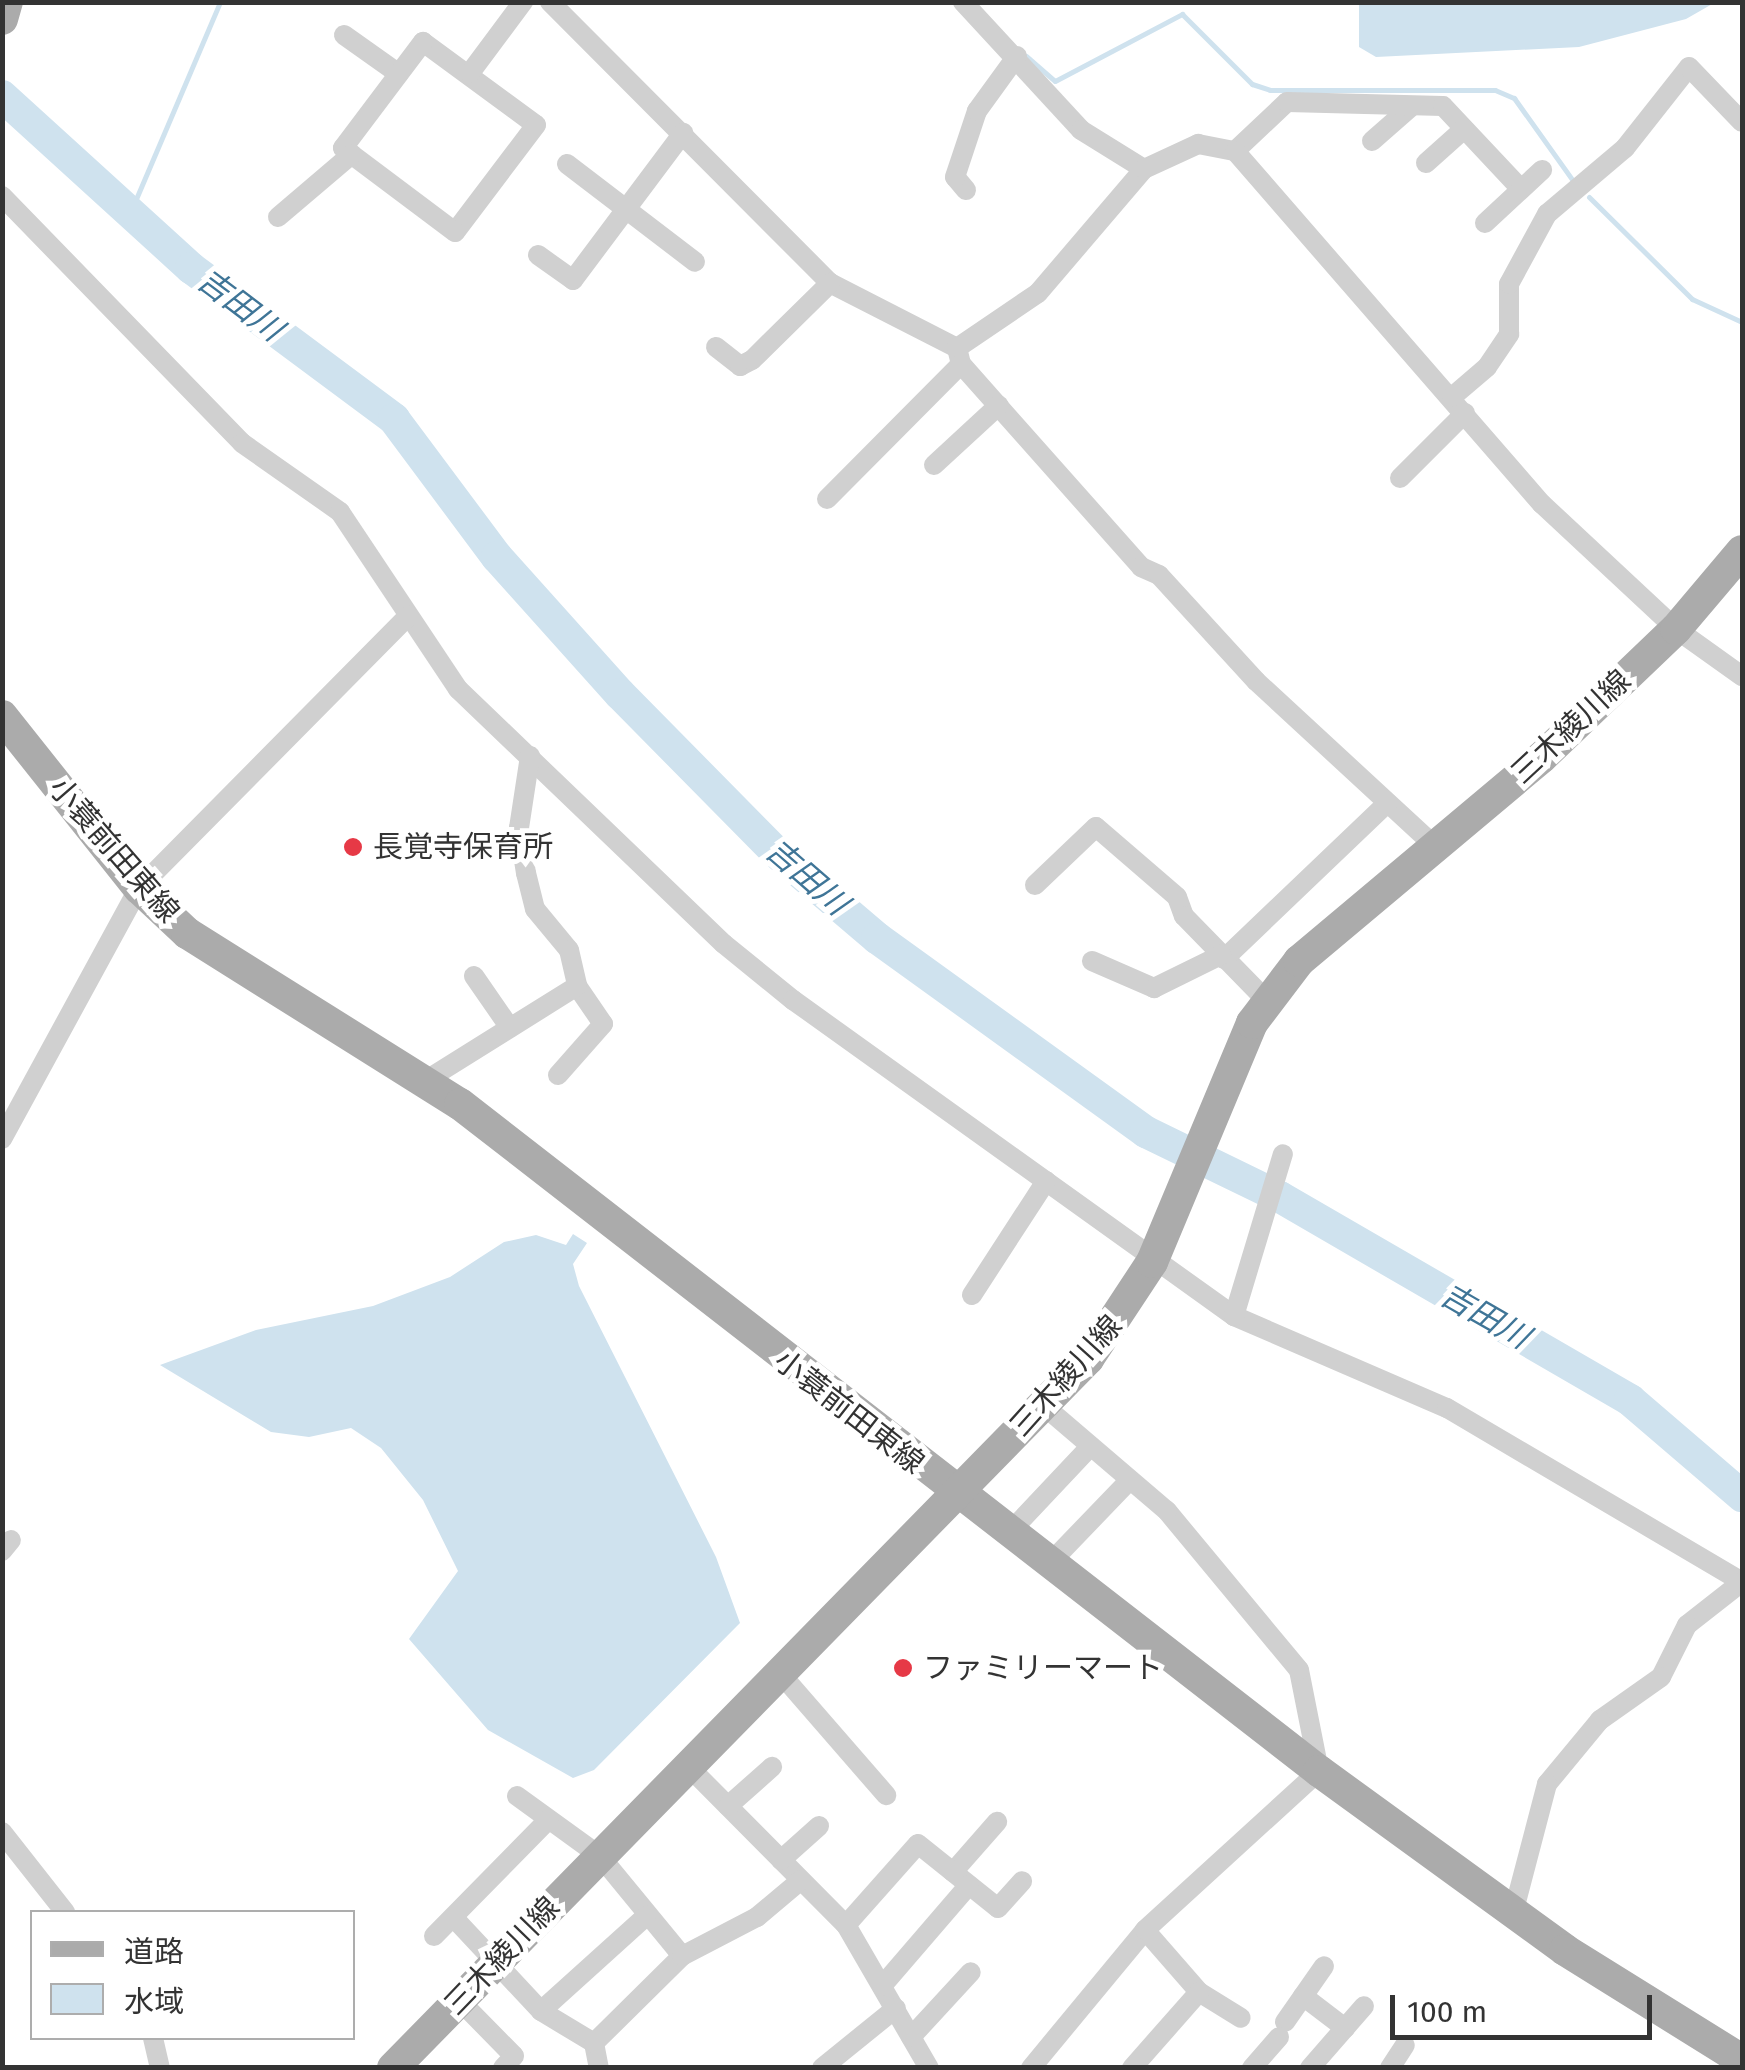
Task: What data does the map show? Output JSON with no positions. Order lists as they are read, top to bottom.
{
  "streets": {
    "main road": ["三木綾川線", "小蓑前田東線"]
  },
  "crossings": [
    ["三木綾川線", "小蓑前田東線"]
  ],
  "water": ["吉田川"],
  "places": ["長覚寺保育所", "ファミリーマート"],
  "legend": ["道路", "水域"],
  "scale_bar": "100 m"
}
